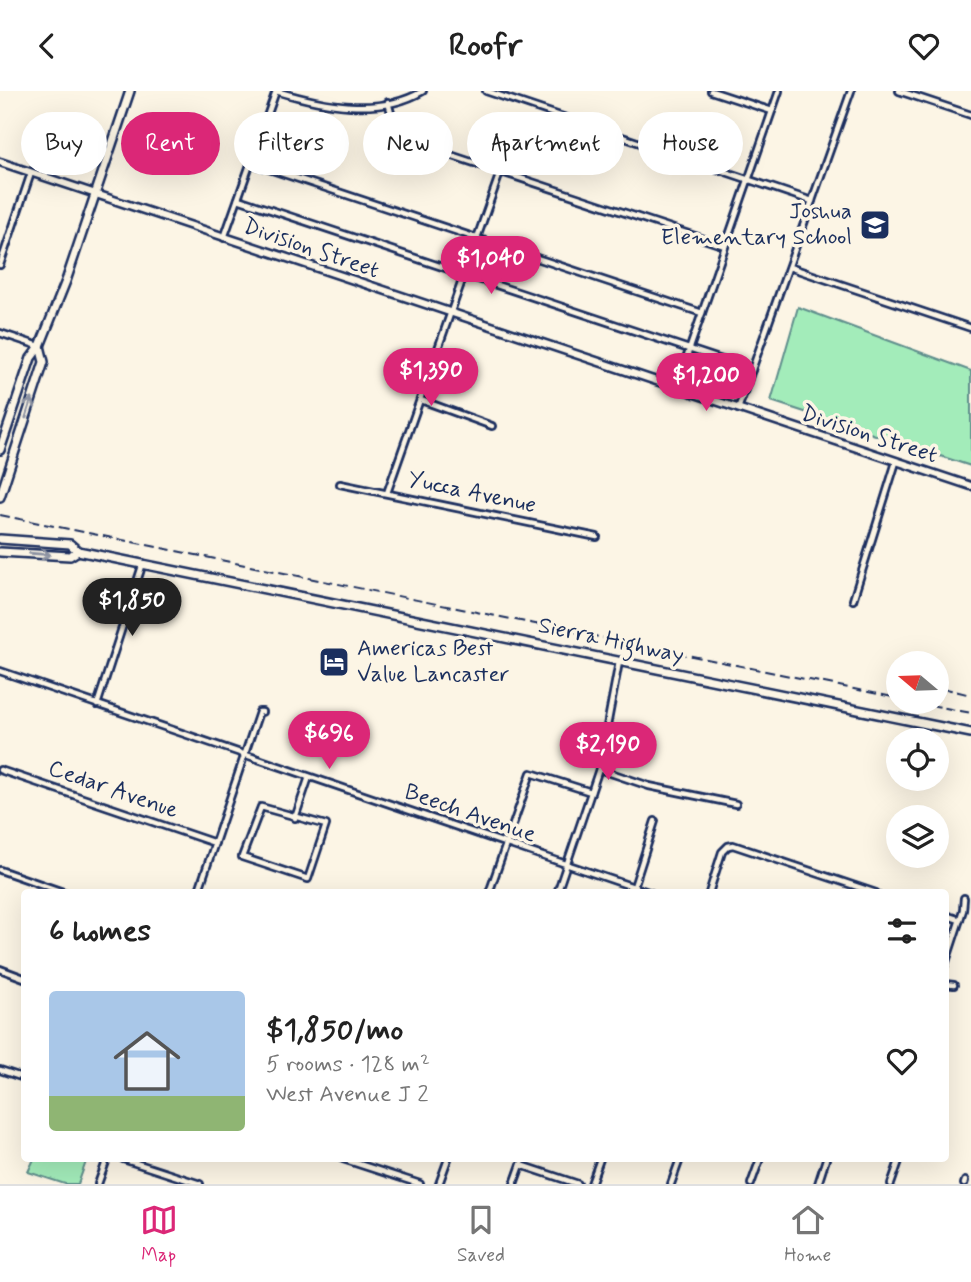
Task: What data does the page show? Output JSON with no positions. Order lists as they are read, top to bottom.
{
  "streets": {
    "main road": ["Division Street", "Sierra Highway"],
    "street": ["Yucca Avenue", "Cedar Avenue", "Beech Avenue"]
  },
  "places": {
    "school or university": ["Joshua Elementary School"],
    "hotel": ["Americas Best Value Lancaster"]
  },
  "north": "left",
  "page": {
    "header": "Roofr",
    "chip": [
      "Buy",
      "Rent",
      "Filters",
      "New",
      "Apartment",
      "House"
    ],
    "price": [
      "$1,040",
      "$1,390",
      "$1,200",
      "$1,850",
      "$696",
      "$2,190"
    ],
    "heading": "6 homes",
    "list": [
      {
        "name": "$1,850/mo",
        "note": "5 rooms · 128 m² · West Avenue J 2"
      }
    ],
    "tabs": ["Map", "Saved", "Home"]
  }
}
